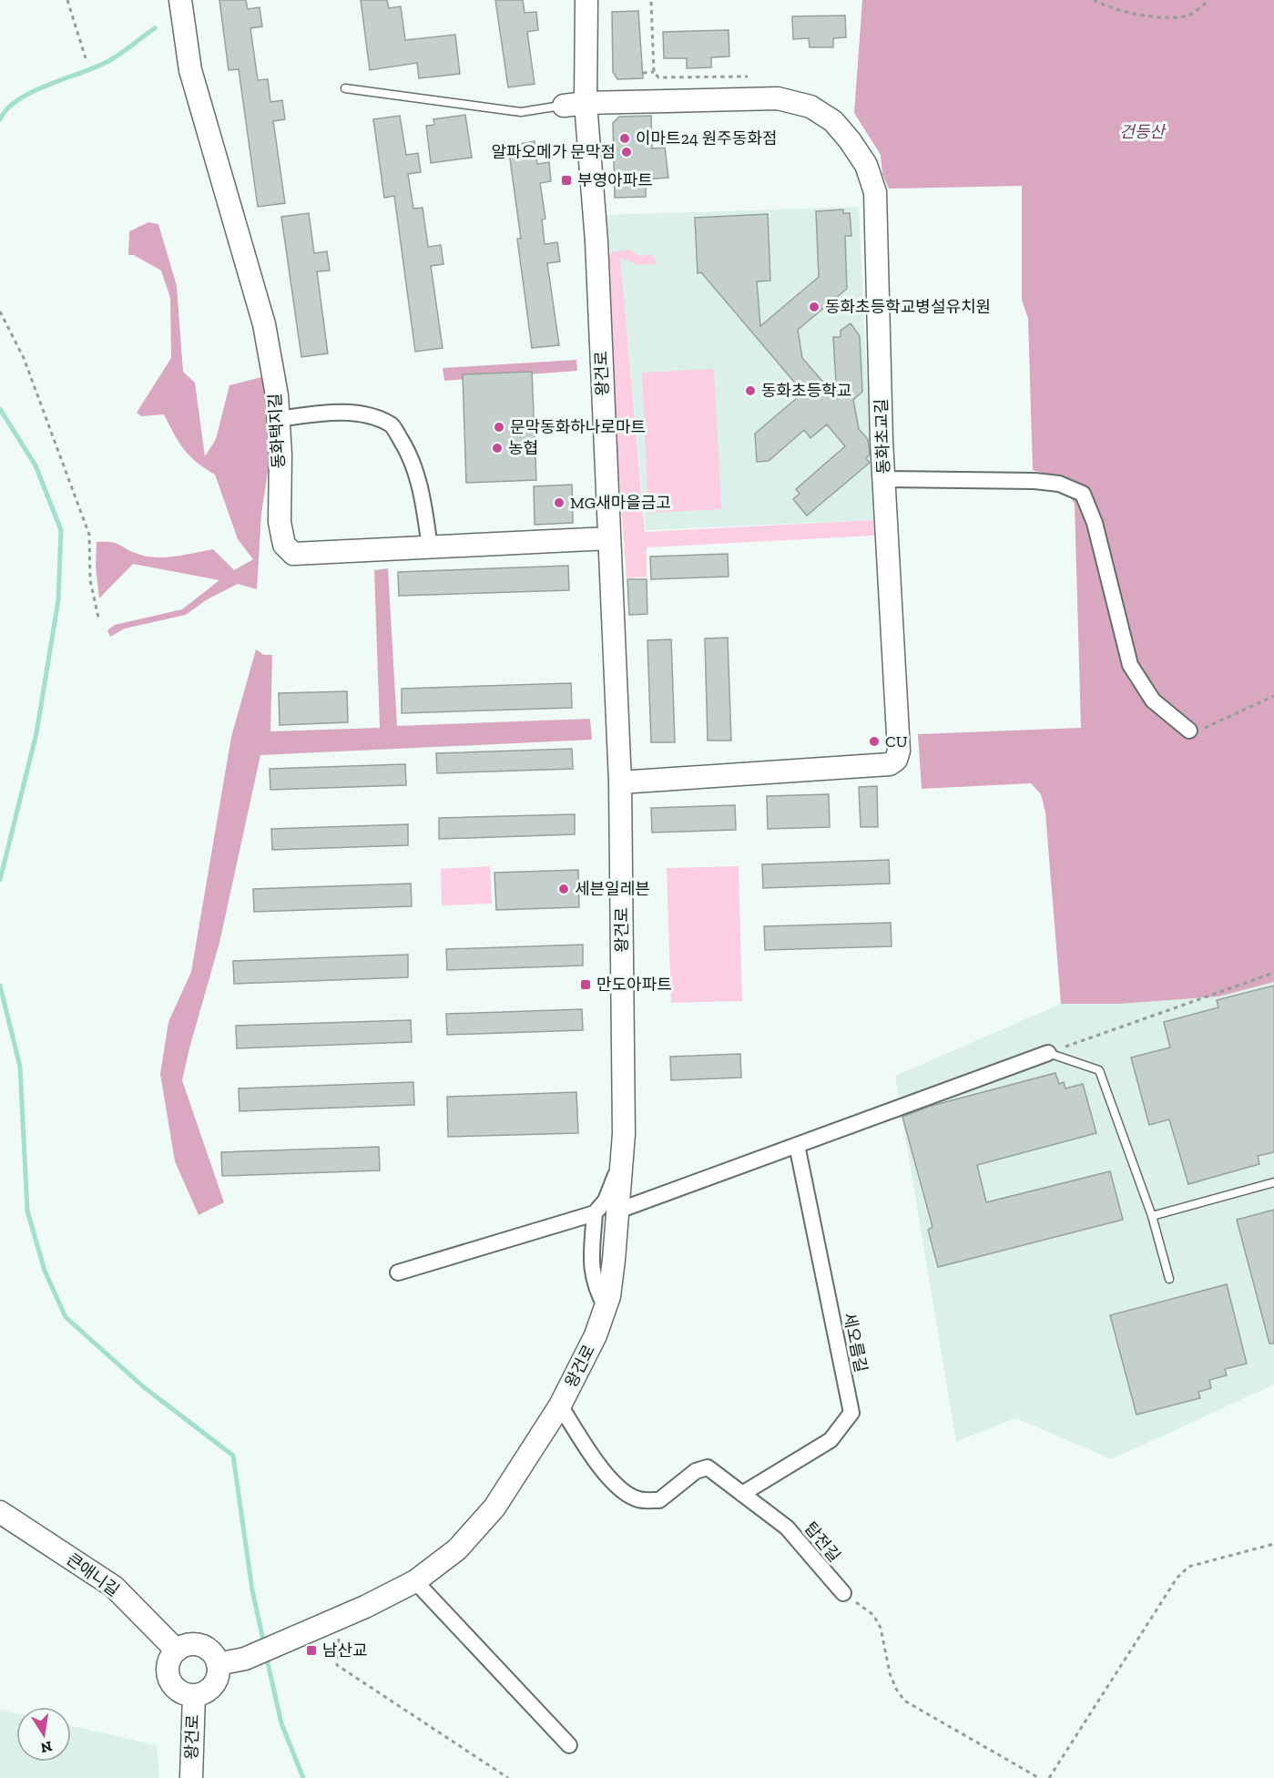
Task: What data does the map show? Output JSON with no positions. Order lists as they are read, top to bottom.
{
  "streets": {
    "street": [
      "왕건로",
      "동화택지길",
      "동화초교길",
      "세오름길",
      "탑전길",
      "큰애니길"
    ]
  },
  "crossings": [
    ["왕건로", "동화택지길"],
    ["왕건로", "동화초교길"],
    ["왕건로", "탑전길"],
    ["왕건로", "큰애니길"],
    ["세오름길", "탑전길"]
  ],
  "parks": ["건등산"],
  "places": {
    "other": [
      "이마트24 원주동화점",
      "알파오메가 문막점",
      "동화초등학교병설유치원",
      "동화초등학교",
      "문막동화하나로마트",
      "농협",
      "MG새마을금고",
      "CU",
      "세븐일레븐"
    ],
    "transit": ["부영아파트", "만도아파트", "남산교"]
  },
  "north": "bottom"
}
